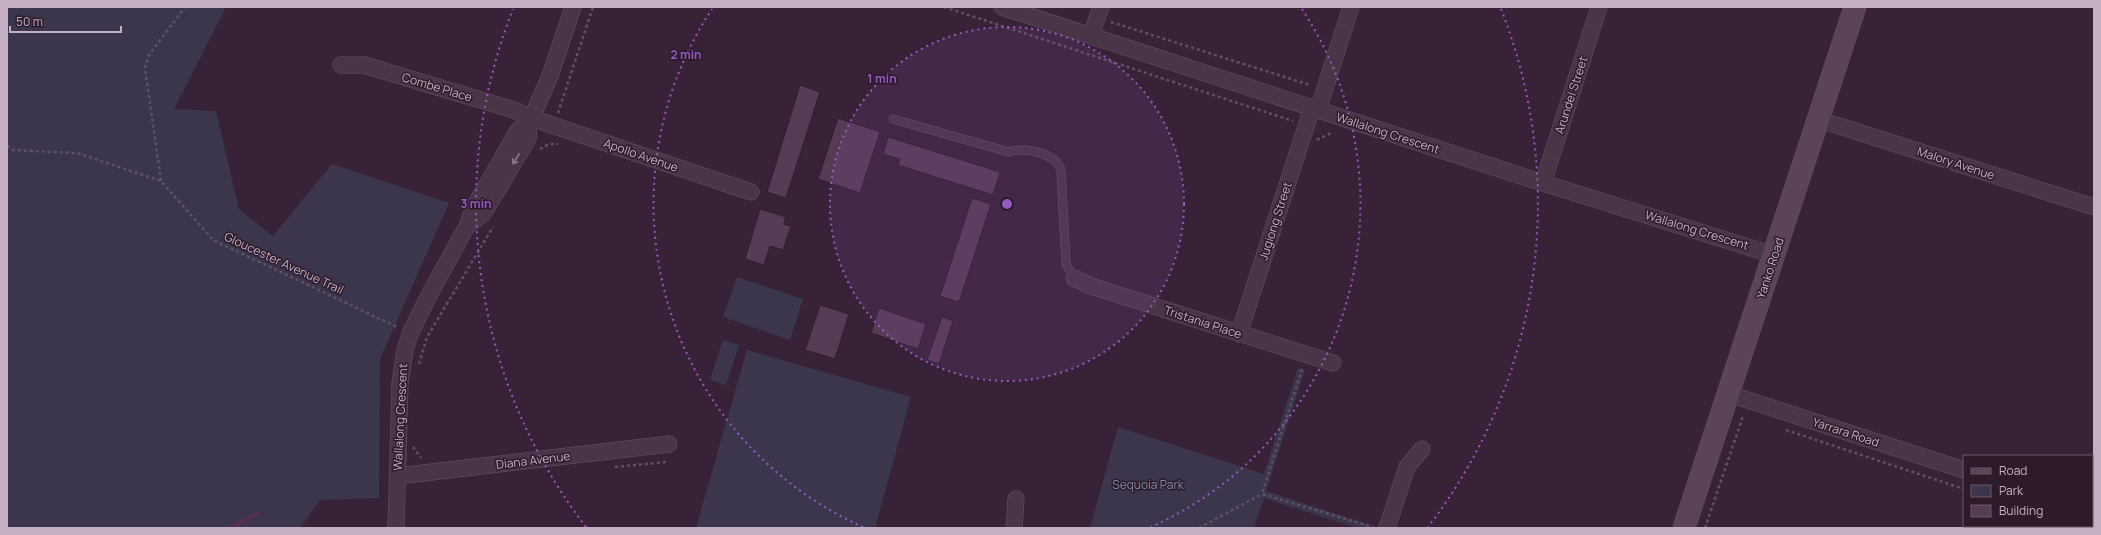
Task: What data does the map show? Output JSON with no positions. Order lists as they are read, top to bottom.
{
  "streets": {
    "main road": ["Yanko Road"],
    "street": [
      "Combe Place",
      "Arundel Street",
      "Wallalong Crescent",
      "Apollo Avenue",
      "Malory Avenue",
      "Jugiong Street",
      "Tristania Place",
      "Yarrara Road",
      "Diana Avenue"
    ],
    "path": ["Gloucester Avenue Trail"]
  },
  "crossings": [
    ["Combe Place", "Wallalong Crescent"],
    ["Combe Place", "Apollo Avenue"],
    ["Arundel Street", "Wallalong Crescent"],
    ["Wallalong Crescent", "Apollo Avenue"],
    ["Wallalong Crescent", "Jugiong Street"],
    ["Wallalong Crescent", "Gloucester Avenue Trail"],
    ["Wallalong Crescent", "Yanko Road"],
    ["Wallalong Crescent", "Diana Avenue"],
    ["Malory Avenue", "Yanko Road"],
    ["Jugiong Street", "Tristania Place"],
    ["Yanko Road", "Yarrara Road"]
  ],
  "parks": ["Sequoia Park"],
  "legend": ["Road", "Park", "Building"],
  "scale_bar": "50 m",
  "rings": ["2 min", "1 min", "3 min"]
}
